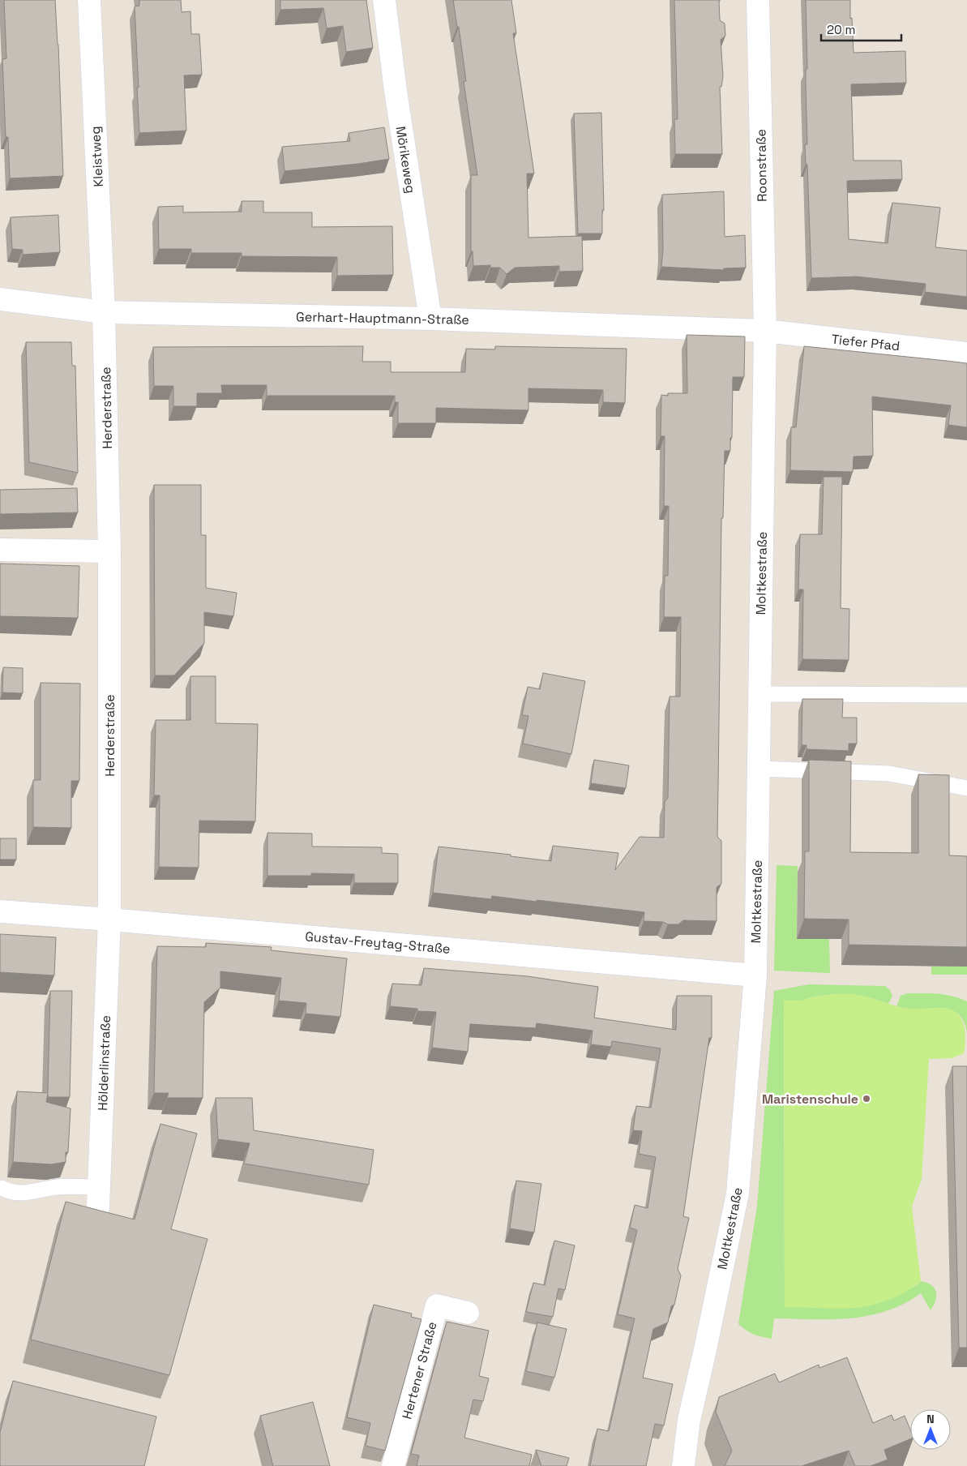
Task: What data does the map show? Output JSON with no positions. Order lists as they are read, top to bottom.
{
  "streets": {
    "street": [
      "Kleistweg",
      "Mörikeweg",
      "Roonstraße",
      "Gerhart-Hauptmann-Straße",
      "Tiefer Pfad",
      "Herderstraße",
      "Moltkestraße",
      "Gustav-Freytag-Straße",
      "Hölderlinstraße",
      "Hertener Straße"
    ]
  },
  "crossings": [
    ["Kleistweg", "Gerhart-Hauptmann-Straße"],
    ["Kleistweg", "Herderstraße"],
    ["Mörikeweg", "Gerhart-Hauptmann-Straße"],
    ["Roonstraße", "Gerhart-Hauptmann-Straße"],
    ["Roonstraße", "Tiefer Pfad"],
    ["Roonstraße", "Moltkestraße"],
    ["Gerhart-Hauptmann-Straße", "Tiefer Pfad"],
    ["Gerhart-Hauptmann-Straße", "Herderstraße"],
    ["Gerhart-Hauptmann-Straße", "Moltkestraße"],
    ["Tiefer Pfad", "Moltkestraße"],
    ["Herderstraße", "Gustav-Freytag-Straße"],
    ["Herderstraße", "Hölderlinstraße"],
    ["Moltkestraße", "Gustav-Freytag-Straße"],
    ["Gustav-Freytag-Straße", "Hölderlinstraße"]
  ],
  "places": ["Maristenschule"],
  "scale_bar": "20 m",
  "north": "top"
}
